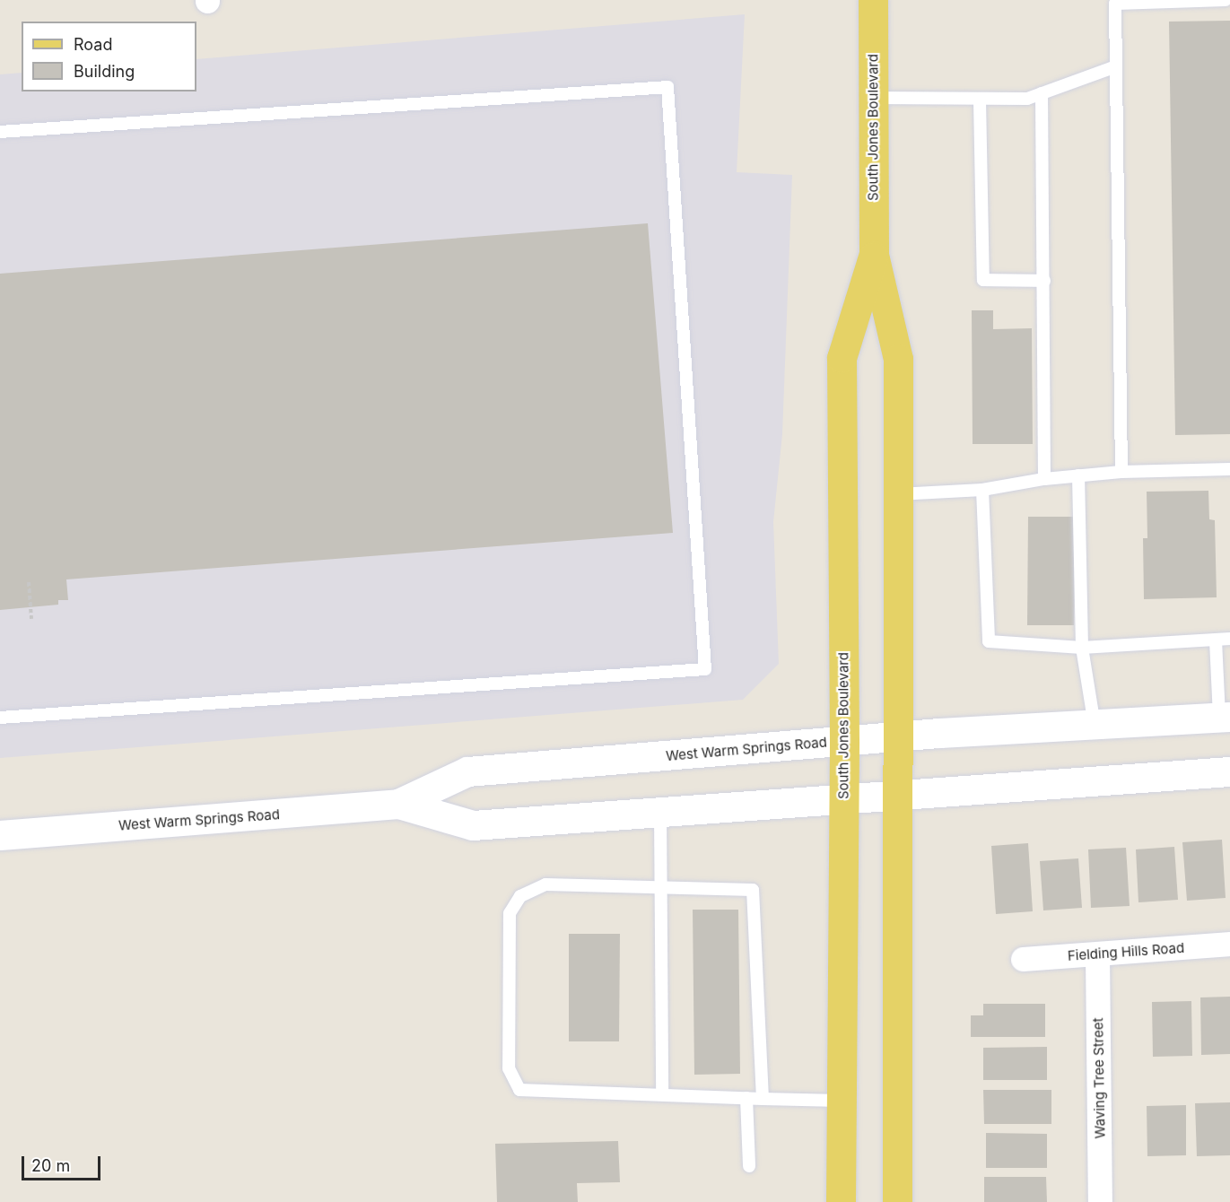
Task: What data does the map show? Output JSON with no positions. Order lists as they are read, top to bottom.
{
  "streets": {
    "main road": ["South Jones Boulevard", "West Warm Springs Road"],
    "street": ["Fielding Hills Road", "Waving Tree Street"]
  },
  "crossings": [
    ["South Jones Boulevard", "West Warm Springs Road"],
    ["Fielding Hills Road", "Waving Tree Street"]
  ],
  "legend": ["Road", "Building"],
  "scale_bar": "20 m"
}
